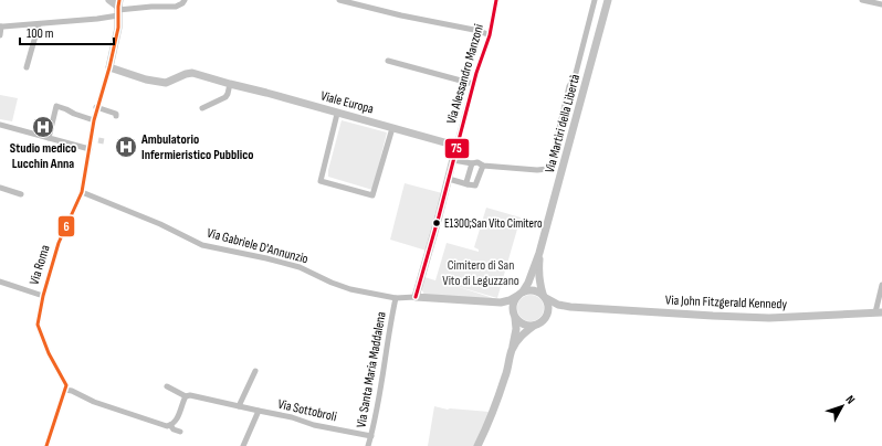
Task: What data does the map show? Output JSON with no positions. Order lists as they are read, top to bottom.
{
  "streets": {
    "main road": [
      "Via Alessandro Manzoni",
      "Viale Europa",
      "Via Martiri della Libertà",
      "Via Gabriele D'Annunzio",
      "Via Roma",
      "Via John Fitzgerald Kennedy"
    ],
    "street": ["Via Santa Maria Maddalena", "Via Sottobroli"]
  },
  "crossings": [
    ["Via Alessandro Manzoni", "Viale Europa"],
    ["Via Alessandro Manzoni", "Via Gabriele D'Annunzio"],
    ["Viale Europa", "Via Roma"],
    ["Via Martiri della Libertà", "Via Gabriele D'Annunzio"],
    ["Via Martiri della Libertà", "Via John Fitzgerald Kennedy"],
    ["Via Gabriele D'Annunzio", "Via Roma"],
    ["Via Gabriele D'Annunzio", "Via John Fitzgerald Kennedy"],
    ["Via Gabriele D'Annunzio", "Via Santa Maria Maddalena"],
    ["Via Santa Maria Maddalena", "Via Sottobroli"]
  ],
  "parks": ["Cimitero di San Vito di Leguzzano"],
  "places": {
    "hospital": ["Studio medico Lucchin Anna", "Ambulatorio Infermieristico Pubblico"],
    "other": ["E1300;San Vito Cimitero"]
  },
  "lines": ["transit line 75", "transit line 6"],
  "scale_bar": "100 m",
  "north": "top right"
}
